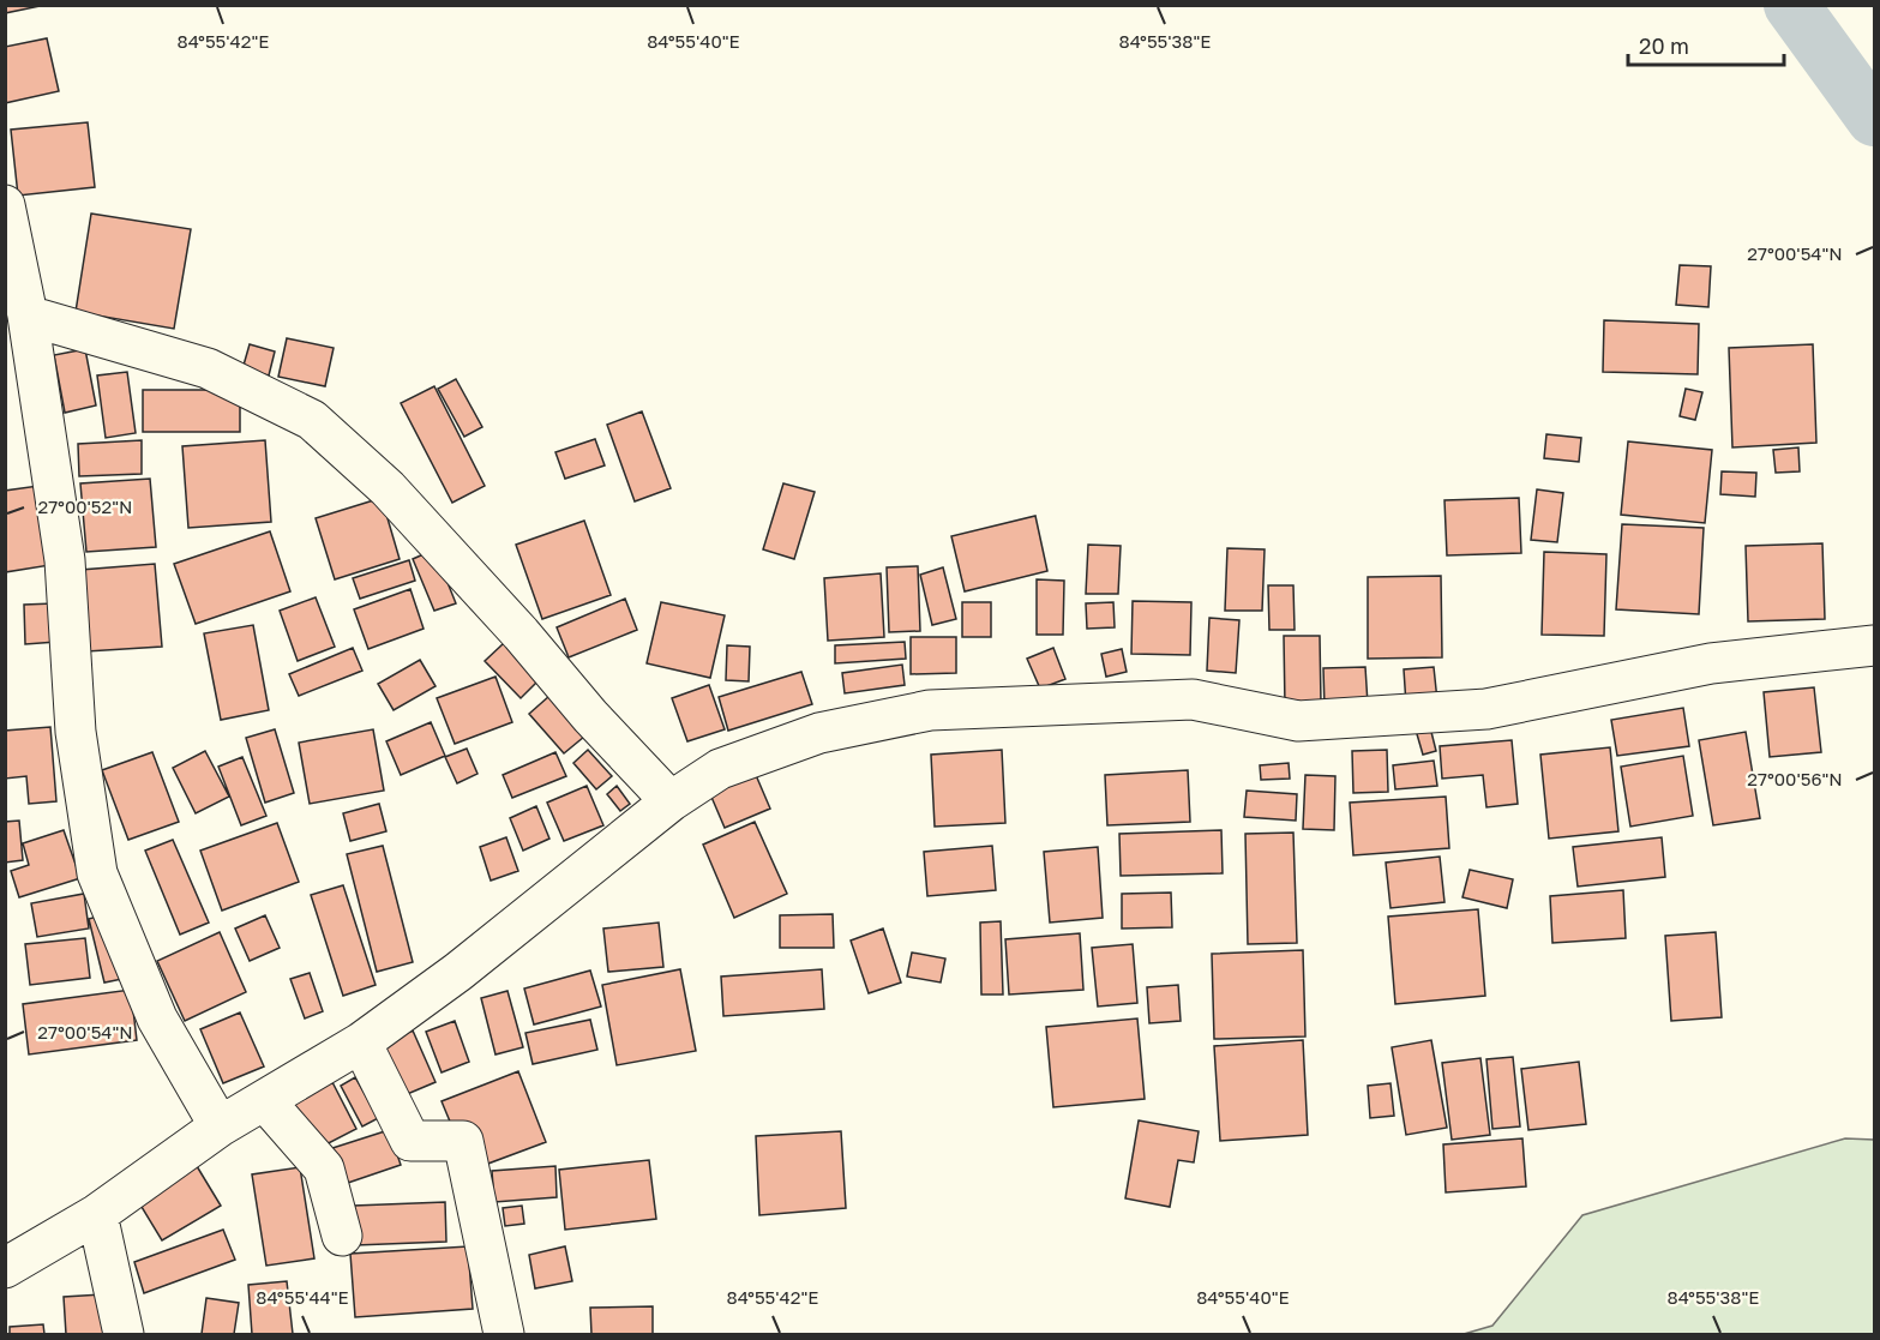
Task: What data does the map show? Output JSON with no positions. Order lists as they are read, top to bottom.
{
  "scale_bar": "20 m",
  "coordinates": [
    "84°55'42\"E",
    "84°55'40\"E",
    "84°55'38\"E",
    "27°00'54\"N",
    "27°00'52\"N",
    "27°00'56\"N",
    "84°55'44\"E"
  ]
}
